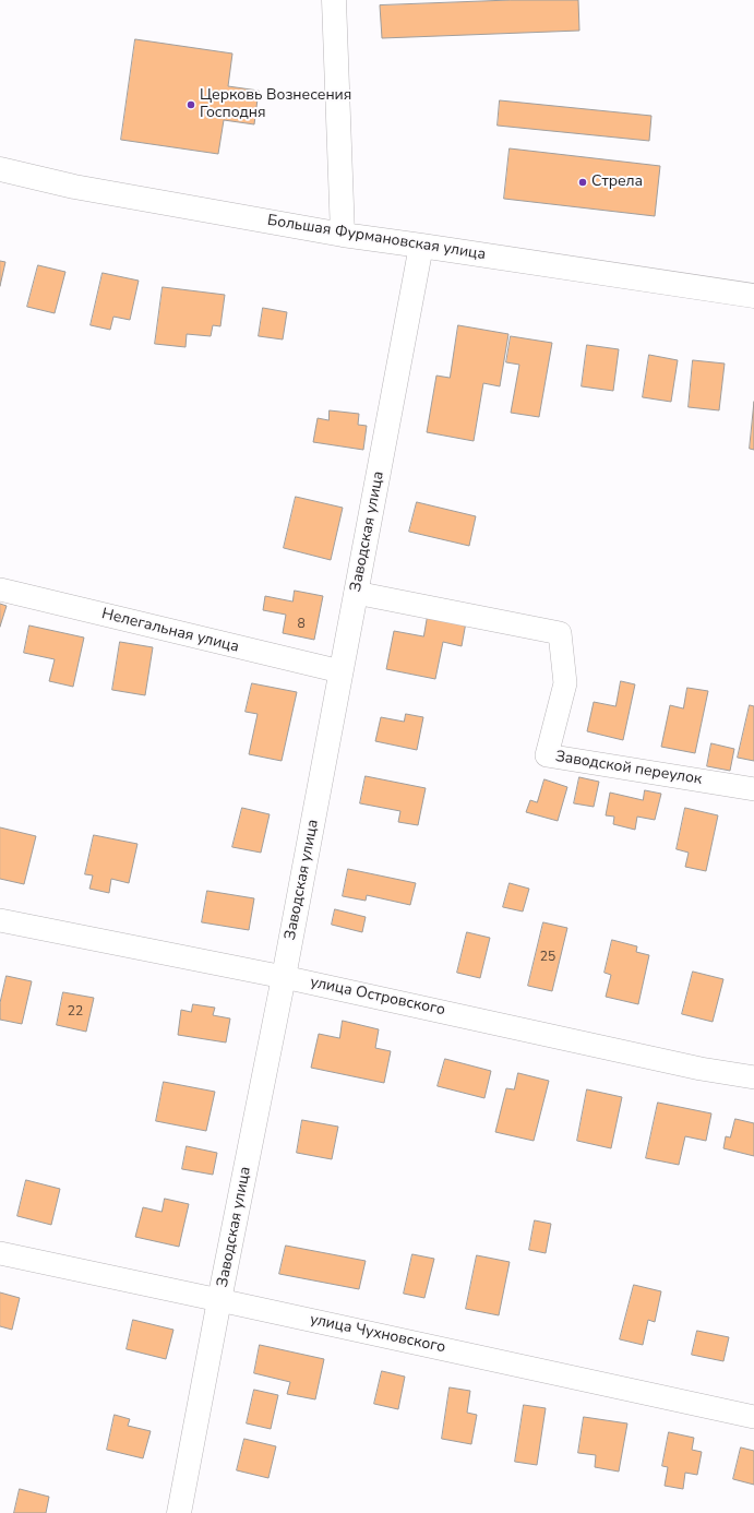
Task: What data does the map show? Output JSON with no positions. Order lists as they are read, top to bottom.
{
  "streets": {
    "street": [
      "Большая Фурмановская улица",
      "Заводская улица",
      "Нелегальная улица",
      "Заводской переулок",
      "улица Островского",
      "улица Чухновского"
    ]
  },
  "crossings": [
    ["Большая Фурмановская улица", "Заводская улица"],
    ["Заводская улица", "Нелегальная улица"],
    ["Заводская улица", "Заводской переулок"],
    ["Заводская улица", "улица Островского"],
    ["Заводская улица", "улица Чухновского"]
  ],
  "places": ["Церковь Вознесения Господня", "Стрела"],
  "house_numbers": ["8", "25", "22"]
}
